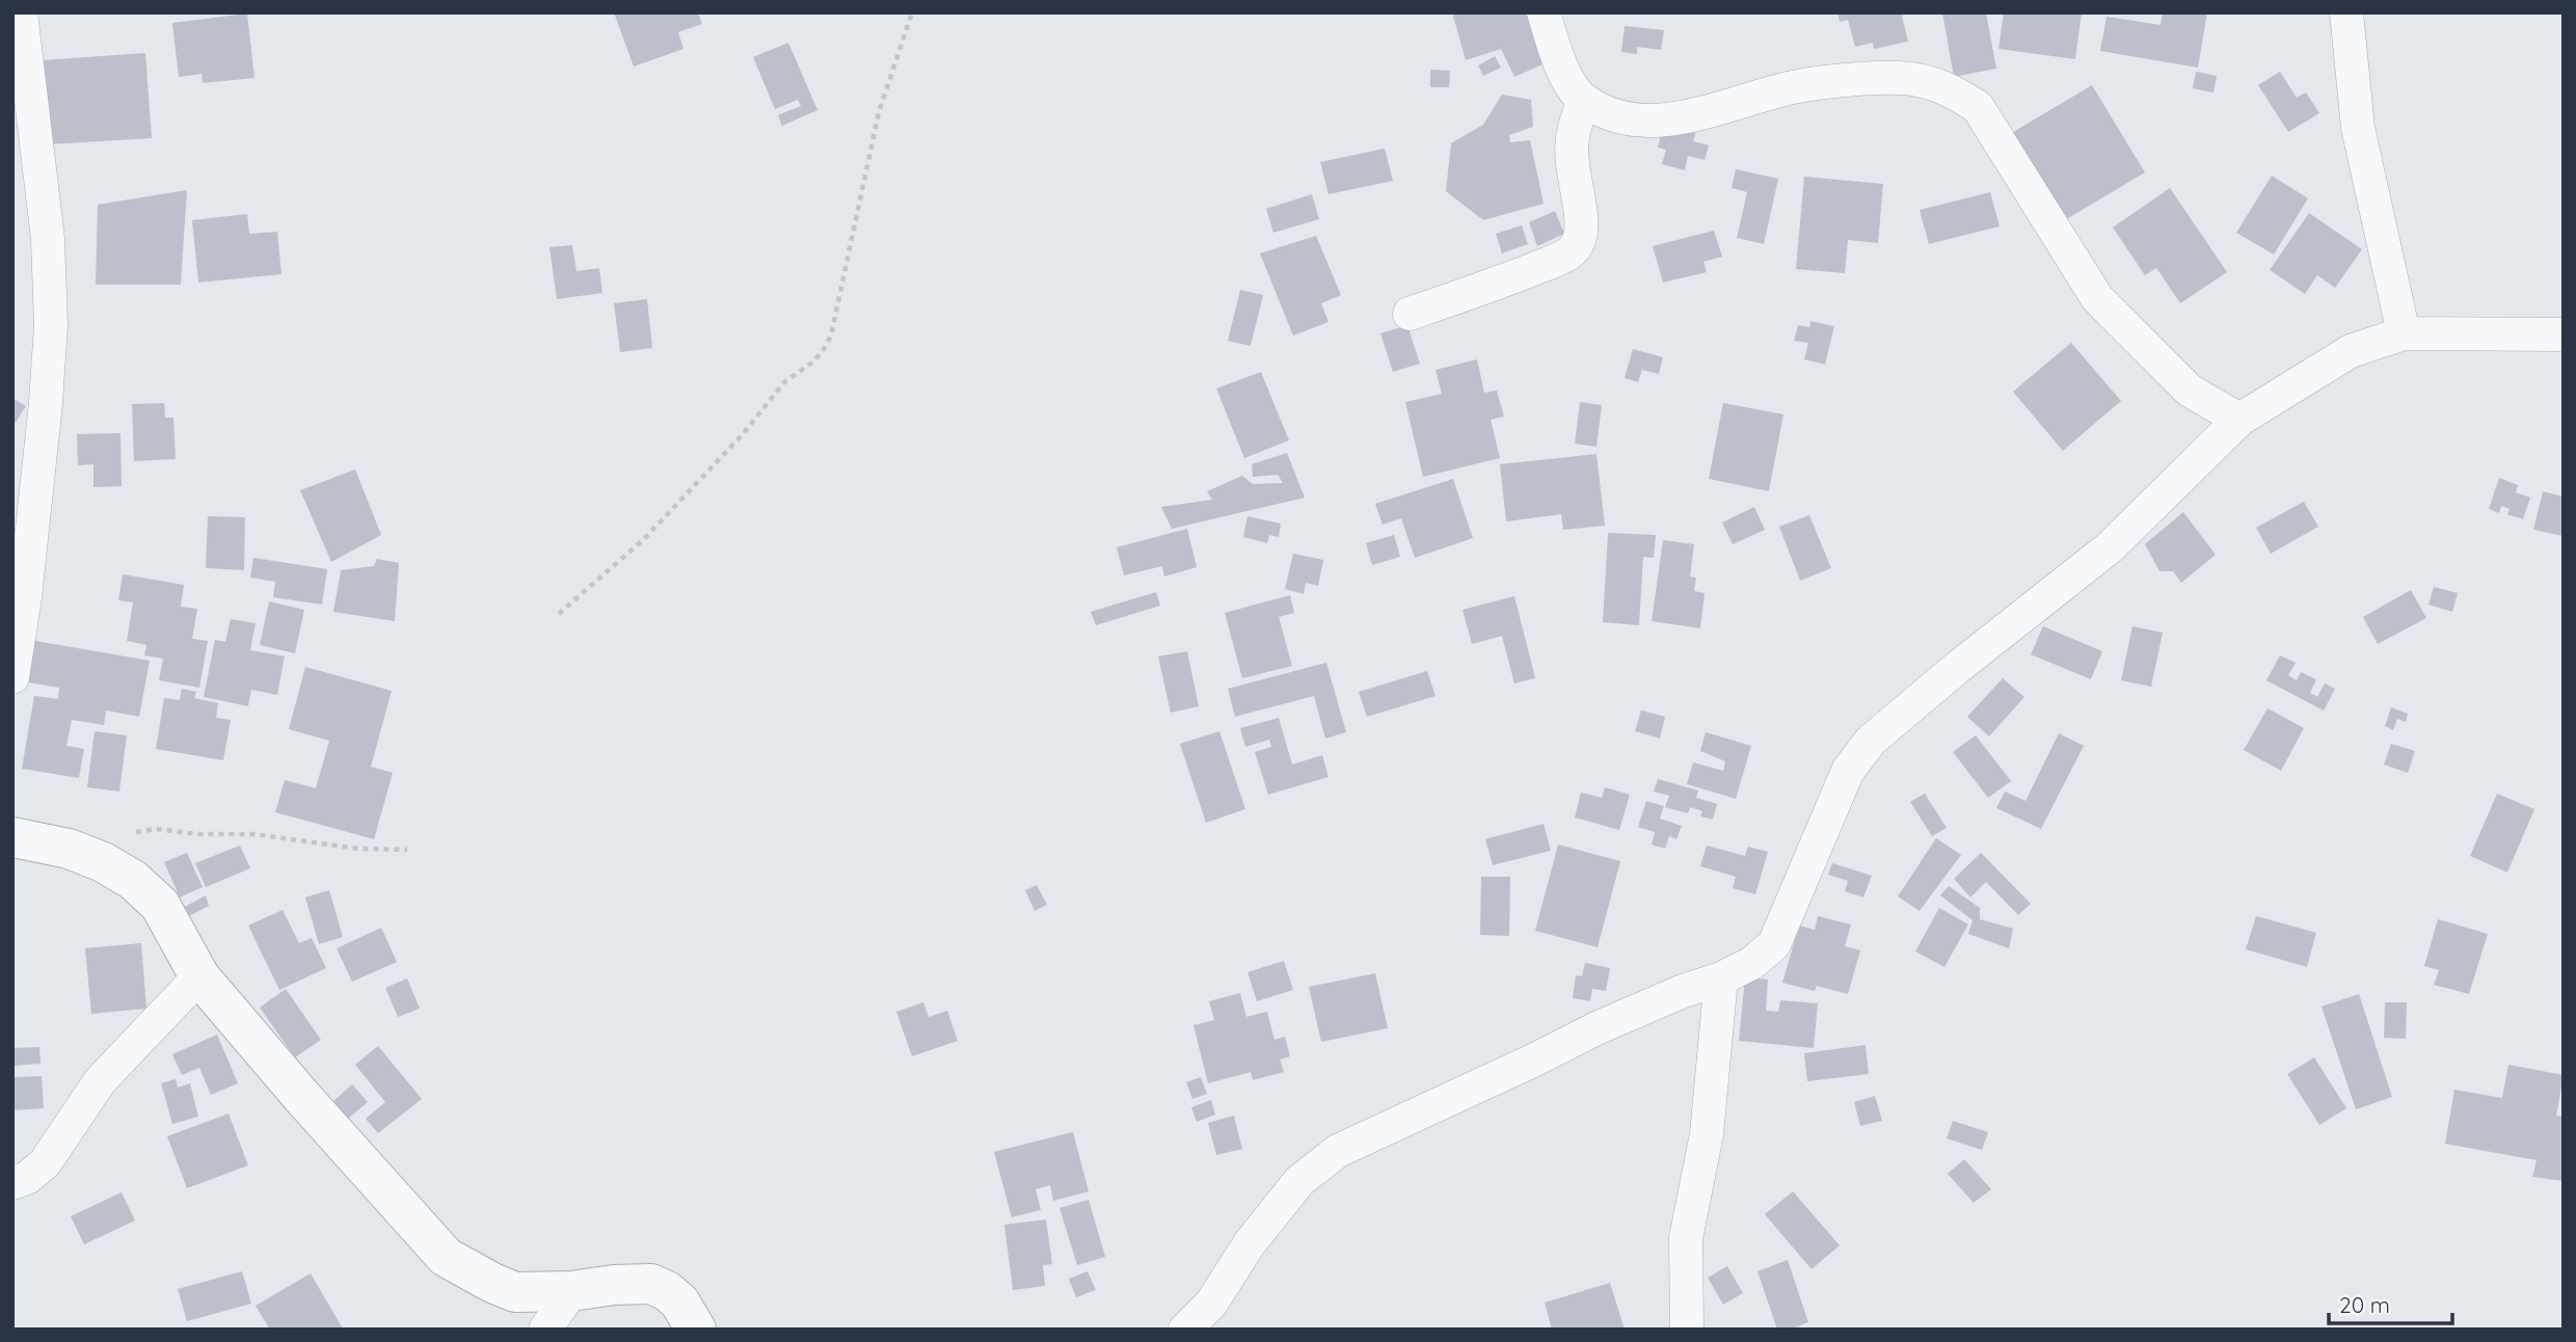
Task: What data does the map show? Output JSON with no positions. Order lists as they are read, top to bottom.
{
  "scale_bar": "20 m"
}
